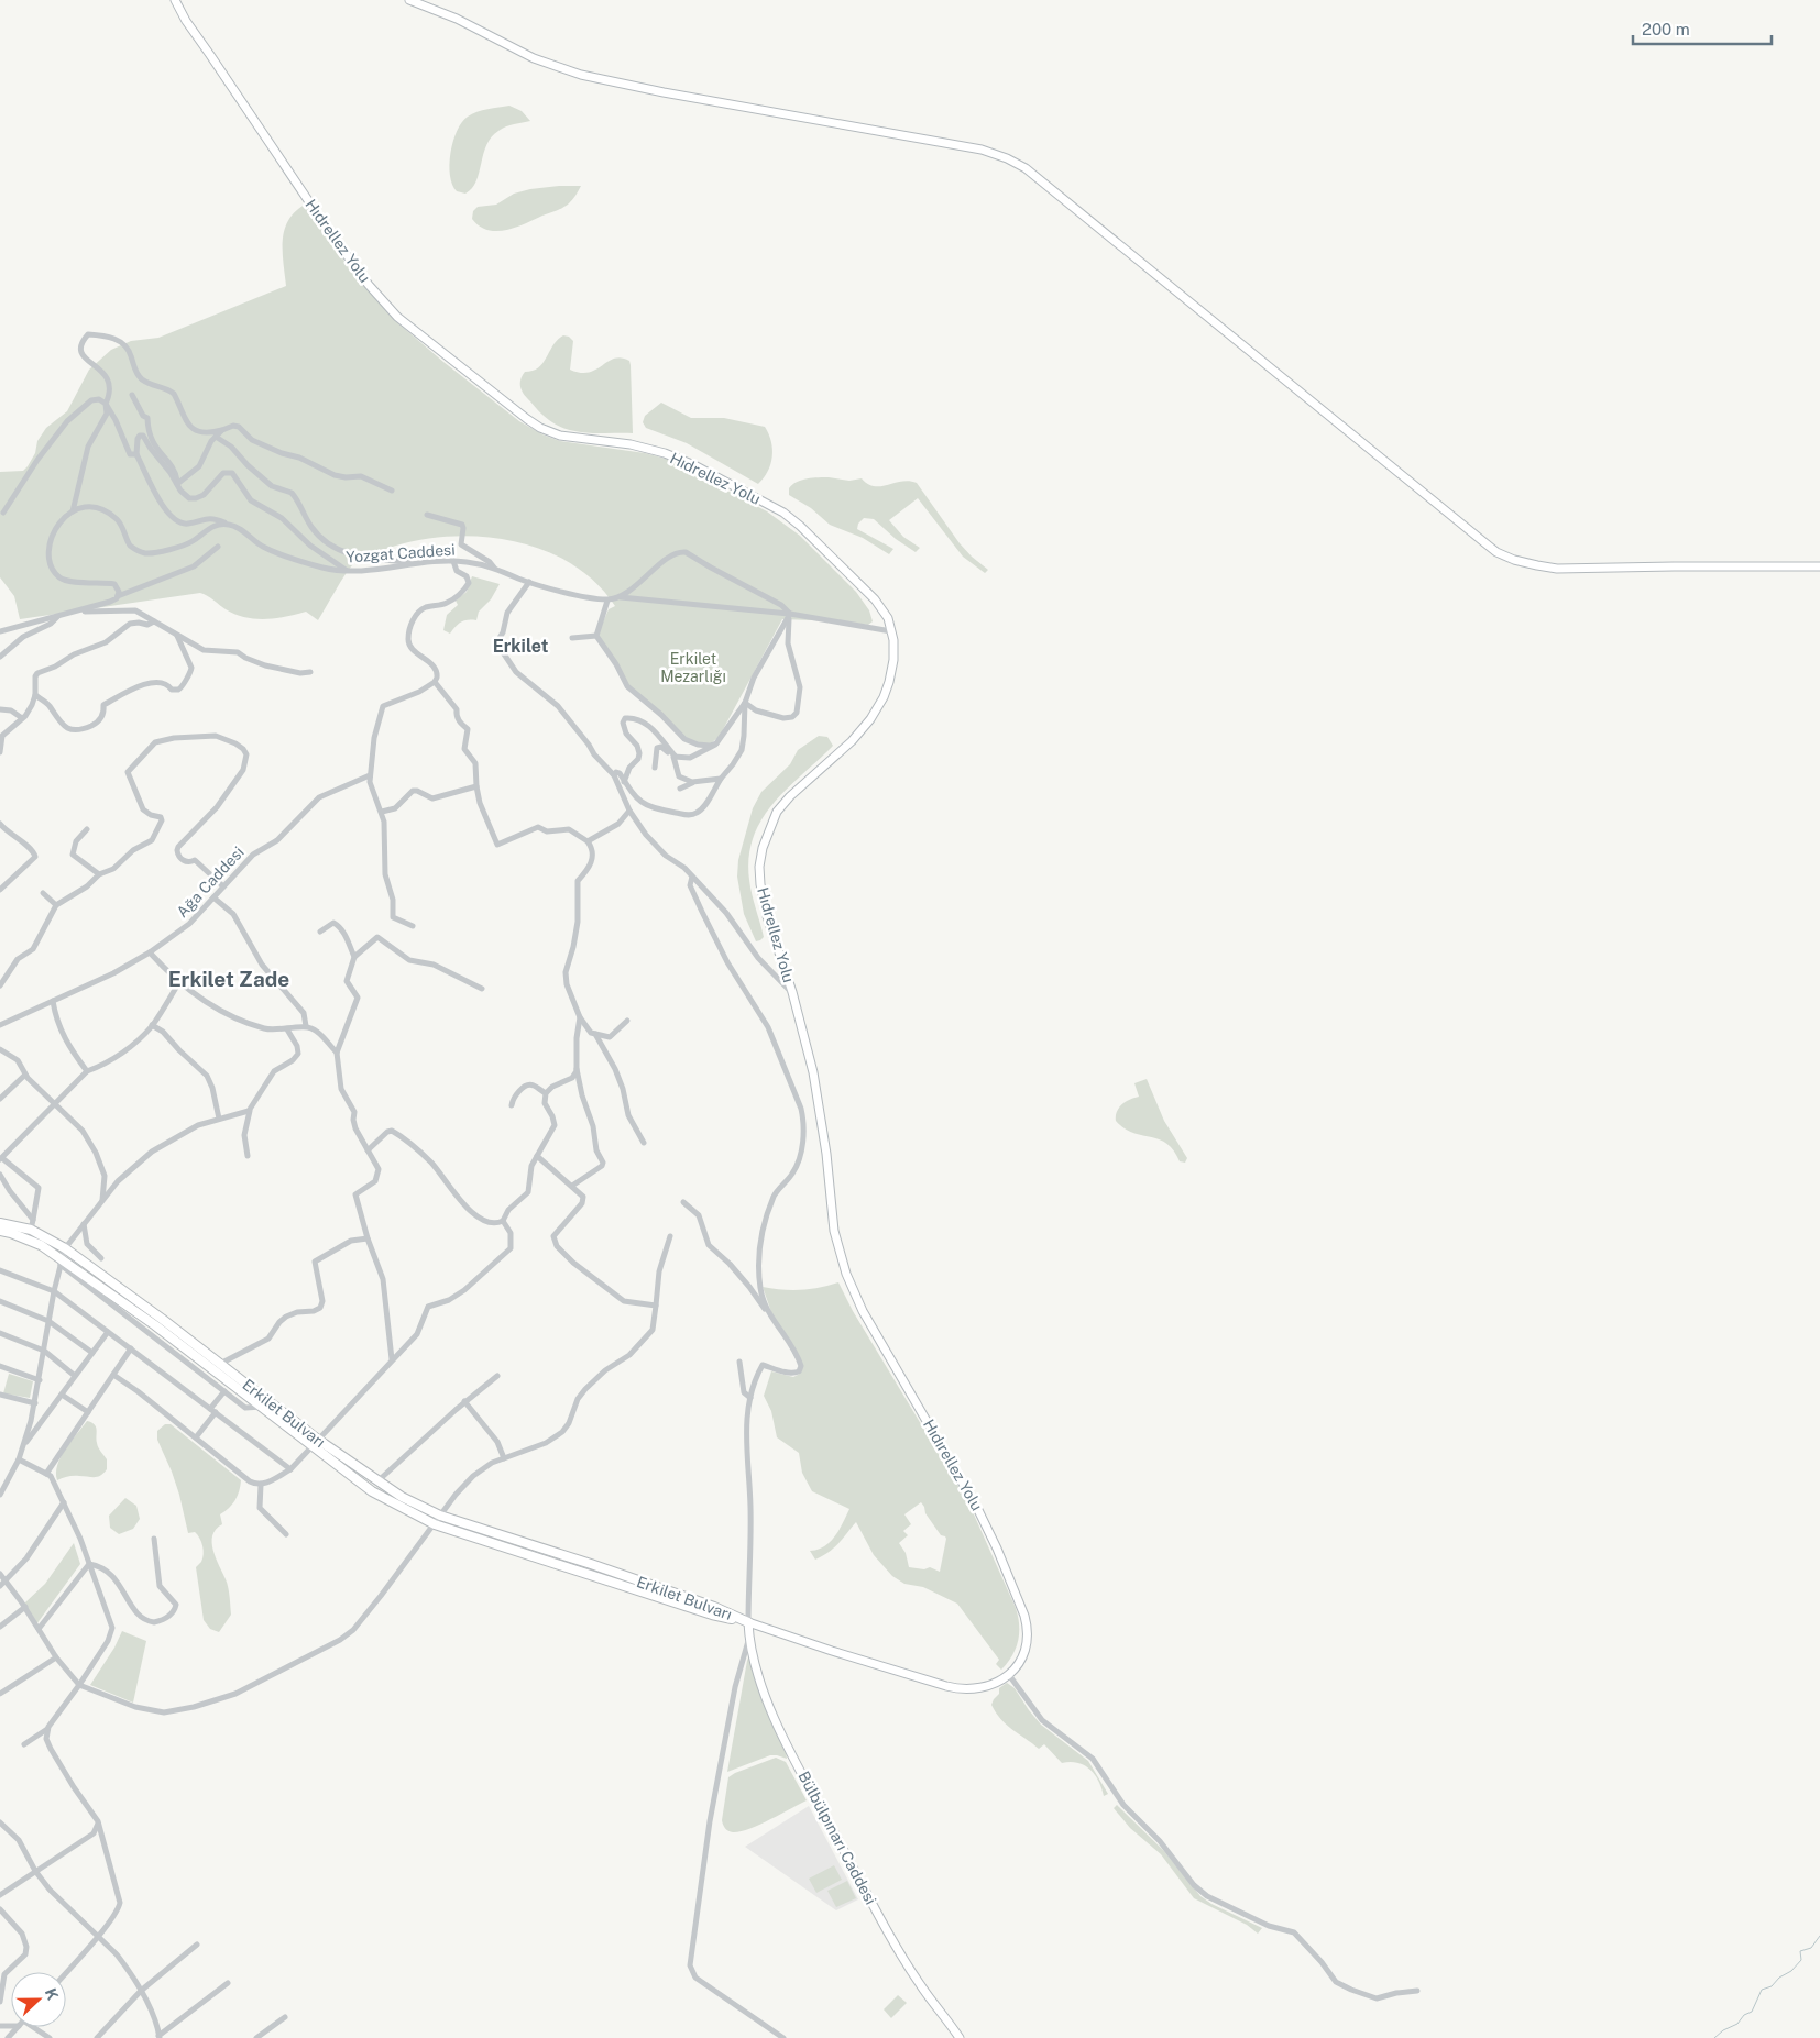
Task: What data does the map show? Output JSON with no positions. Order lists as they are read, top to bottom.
{
  "streets": {
    "main road": ["Erkilet Bulvarı"],
    "street": [
      "Hıdrellez Yolu",
      "Yozgat Caddesi",
      "Ağa Caddesi",
      "Hıdırellez Yolu",
      "Bülbülpınarı Caddesi"
    ]
  },
  "crossings": [
    ["Hıdrellez Yolu", "Hıdırellez Yolu"],
    ["Erkilet Bulvarı", "Bülbülpınarı Caddesi"]
  ],
  "districts": ["Erkilet", "Erkilet Zade"],
  "parks": ["Erkilet Mezarlığı"],
  "scale_bar": "200 m",
  "north": "right"
}
